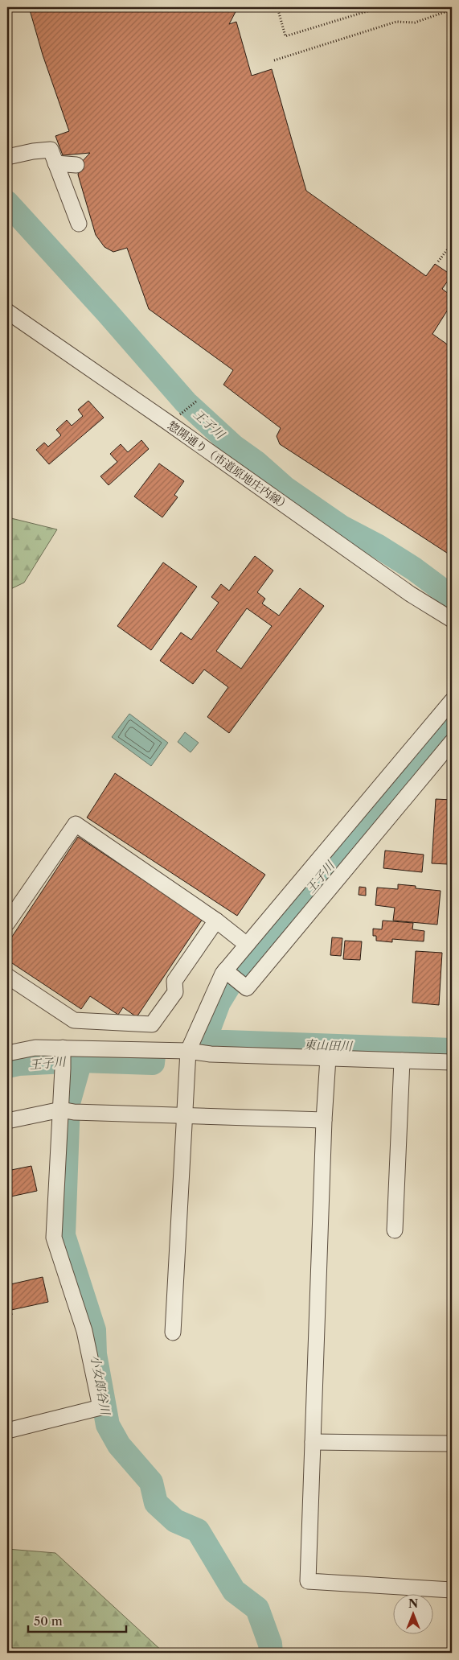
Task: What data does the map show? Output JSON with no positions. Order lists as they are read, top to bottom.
{
  "streets": {
    "street": ["惣開通り（市道原地庄内線）"]
  },
  "water": ["王子川", "東山田川", "小女郎谷川"],
  "scale_bar": "50 m",
  "north": "top"
}
